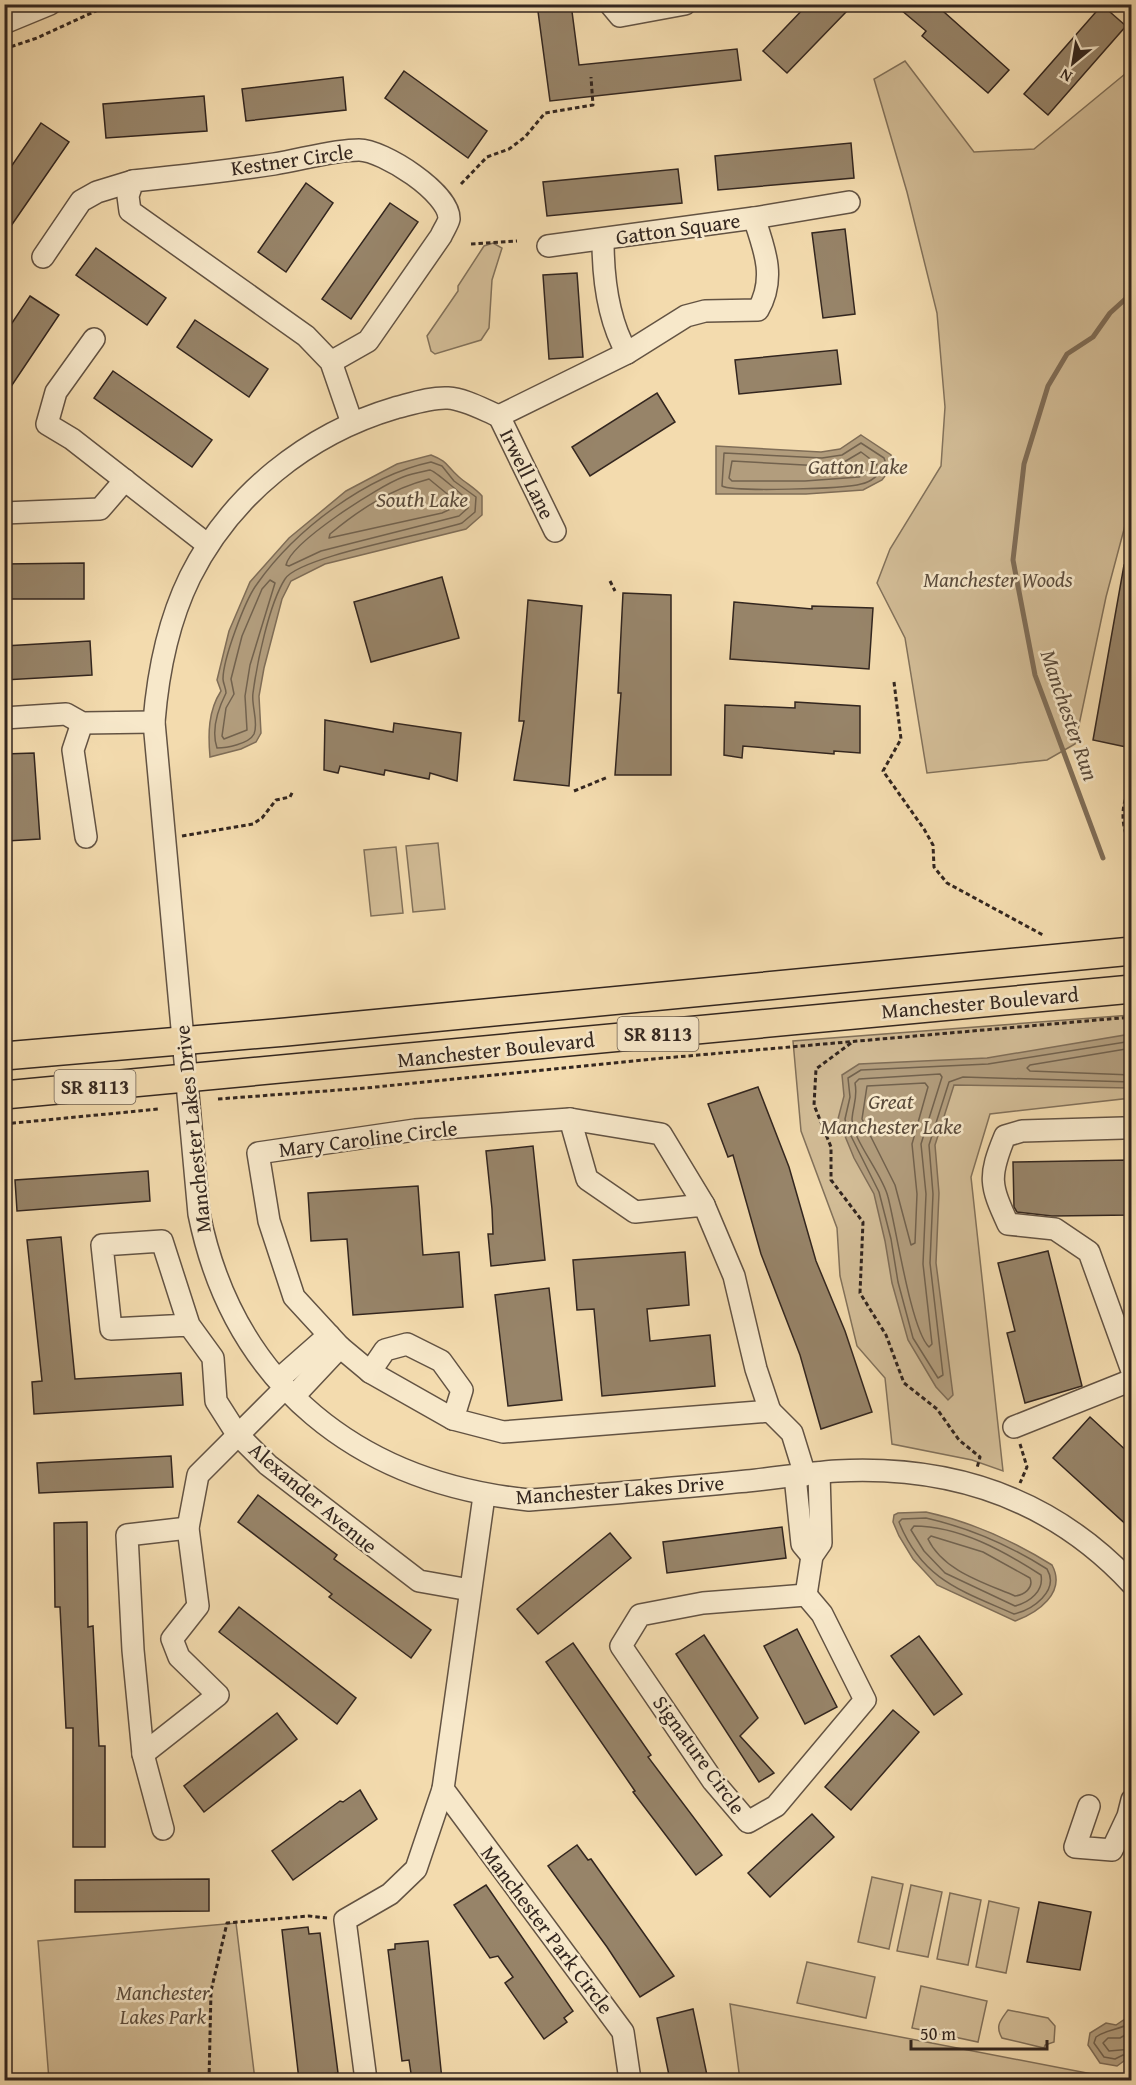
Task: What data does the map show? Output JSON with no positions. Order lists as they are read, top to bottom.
{
  "streets": {
    "main road": ["Manchester Boulevard", "SR 8113"],
    "street": [
      "Kestner Circle",
      "Gatton Square",
      "Irwell Lane",
      "Manchester Lakes Drive",
      "Mary Caroline Circle",
      "Alexander Avenue",
      "Signature Circle",
      "Manchester Park Circle"
    ]
  },
  "crossings": [
    ["Gatton Square", "Irwell Lane"],
    ["Gatton Square", "Manchester Lakes Drive"],
    ["Irwell Lane", "Manchester Lakes Drive"],
    ["Manchester Boulevard", "Manchester Lakes Drive"],
    ["Manchester Lakes Drive", "Mary Caroline Circle"]
  ],
  "water": [
    "Gatton Lake",
    "South Lake",
    "Manchester Run",
    "Great Manchester Lake"
  ],
  "parks": ["Manchester Woods", "Manchester Lakes Park"],
  "scale_bar": "50 m",
  "north": "bottom left"
}
